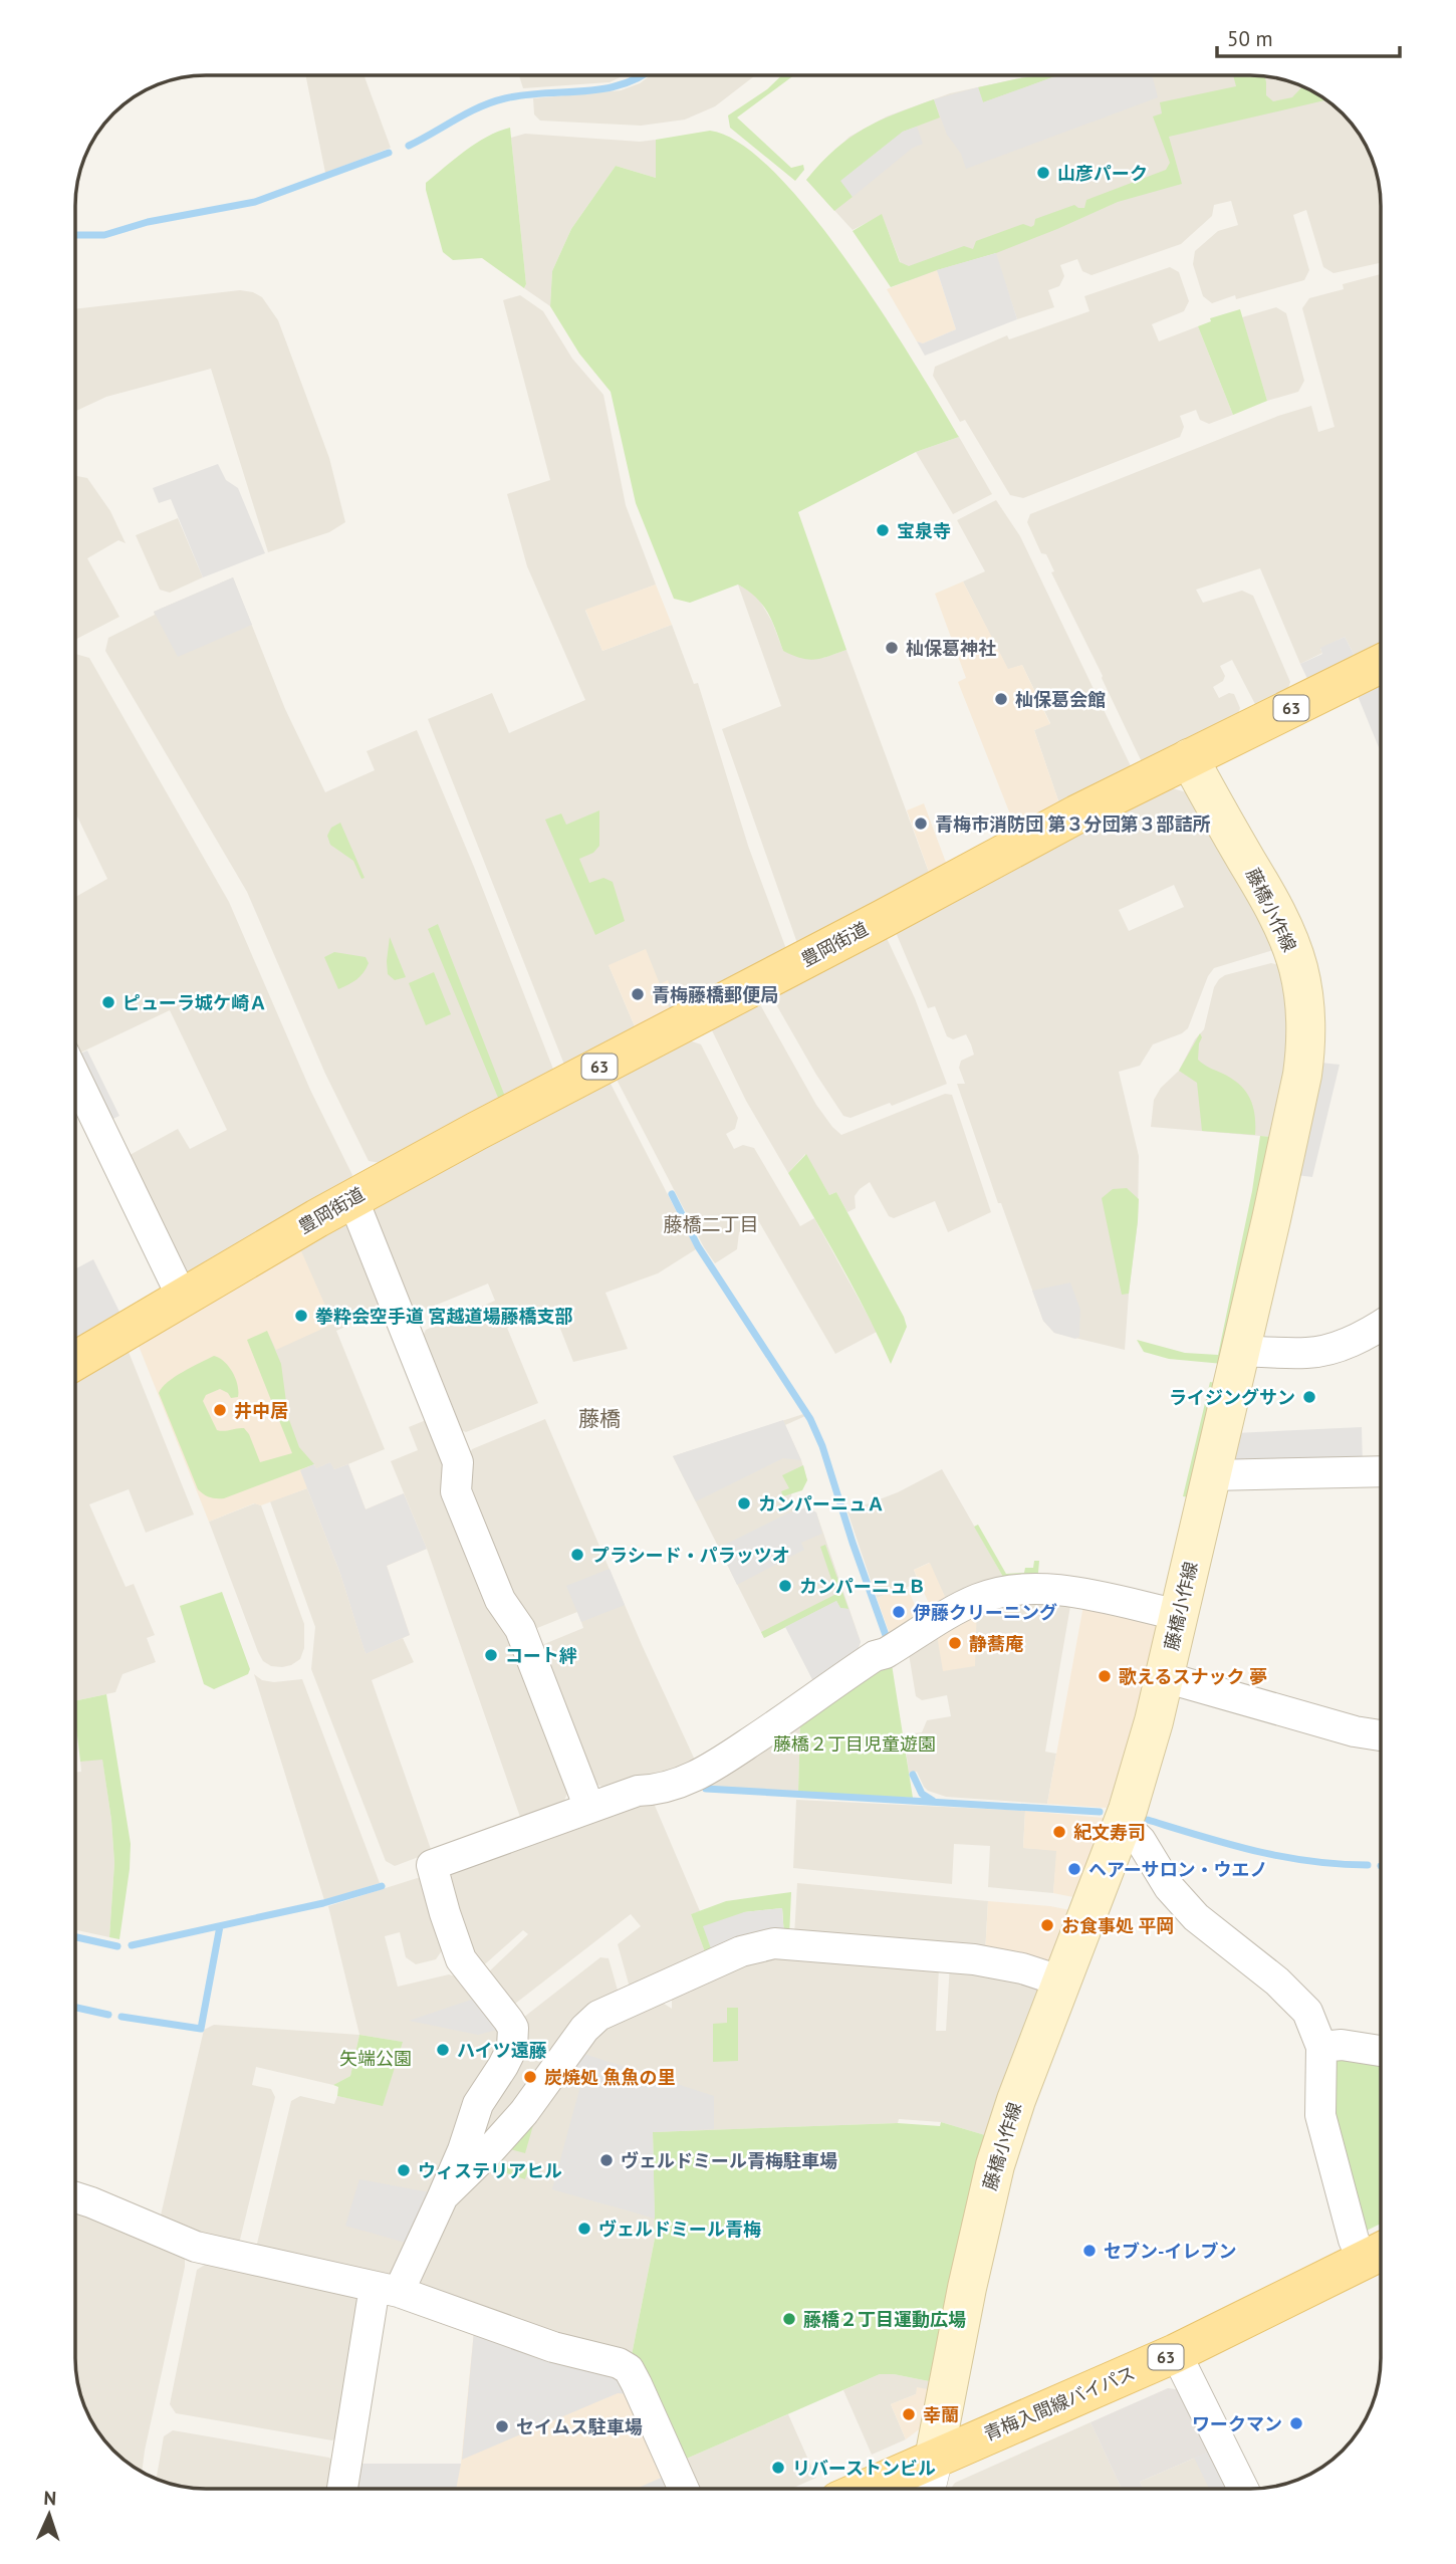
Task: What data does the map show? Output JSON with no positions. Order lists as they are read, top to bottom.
{
  "streets": {
    "main road": [
      "63",
      "藤橋小作線",
      "豊岡街道",
      "青梅入間線バイパス"
    ]
  },
  "crossings": [
    ["藤橋小作線", "豊岡街道"],
    ["藤橋小作線", "青梅入間線バイパス"]
  ],
  "districts": ["藤橋二丁目", "藤橋"],
  "parks": ["藤橋２丁目児童遊園", "矢端公園"],
  "places": [
    "山彦パーク",
    "宝泉寺",
    "杣保葛神社",
    "杣保葛会館",
    "青梅市消防団 第３分団第３部詰所",
    "青梅藤橋郵便局",
    "ピューラ城ケ崎Ａ",
    "拳粋会空手道 宮越道場藤橋支部",
    "ライジングサン",
    "井中居",
    "カンパーニュＡ",
    "プラシード・パラッツオ",
    "カンパーニュＢ",
    "伊藤クリーニング",
    "静蕎庵",
    "コート絆",
    "歌えるスナック 夢",
    "紀文寿司",
    "ヘアーサロン・ウエノ",
    "お食事処 平岡",
    "ハイツ遠藤",
    "炭焼処 魚魚の里",
    "ヴェルドミール青梅駐車場",
    "ウィステリアヒル",
    "ヴェルドミール青梅",
    "セブン-イレブン",
    "藤橋２丁目運動広場",
    "幸蘭",
    "ワークマン",
    "セイムス駐車場",
    "リバーストンビル"
  ],
  "scale_bar": "50 m",
  "north": "top"
}
